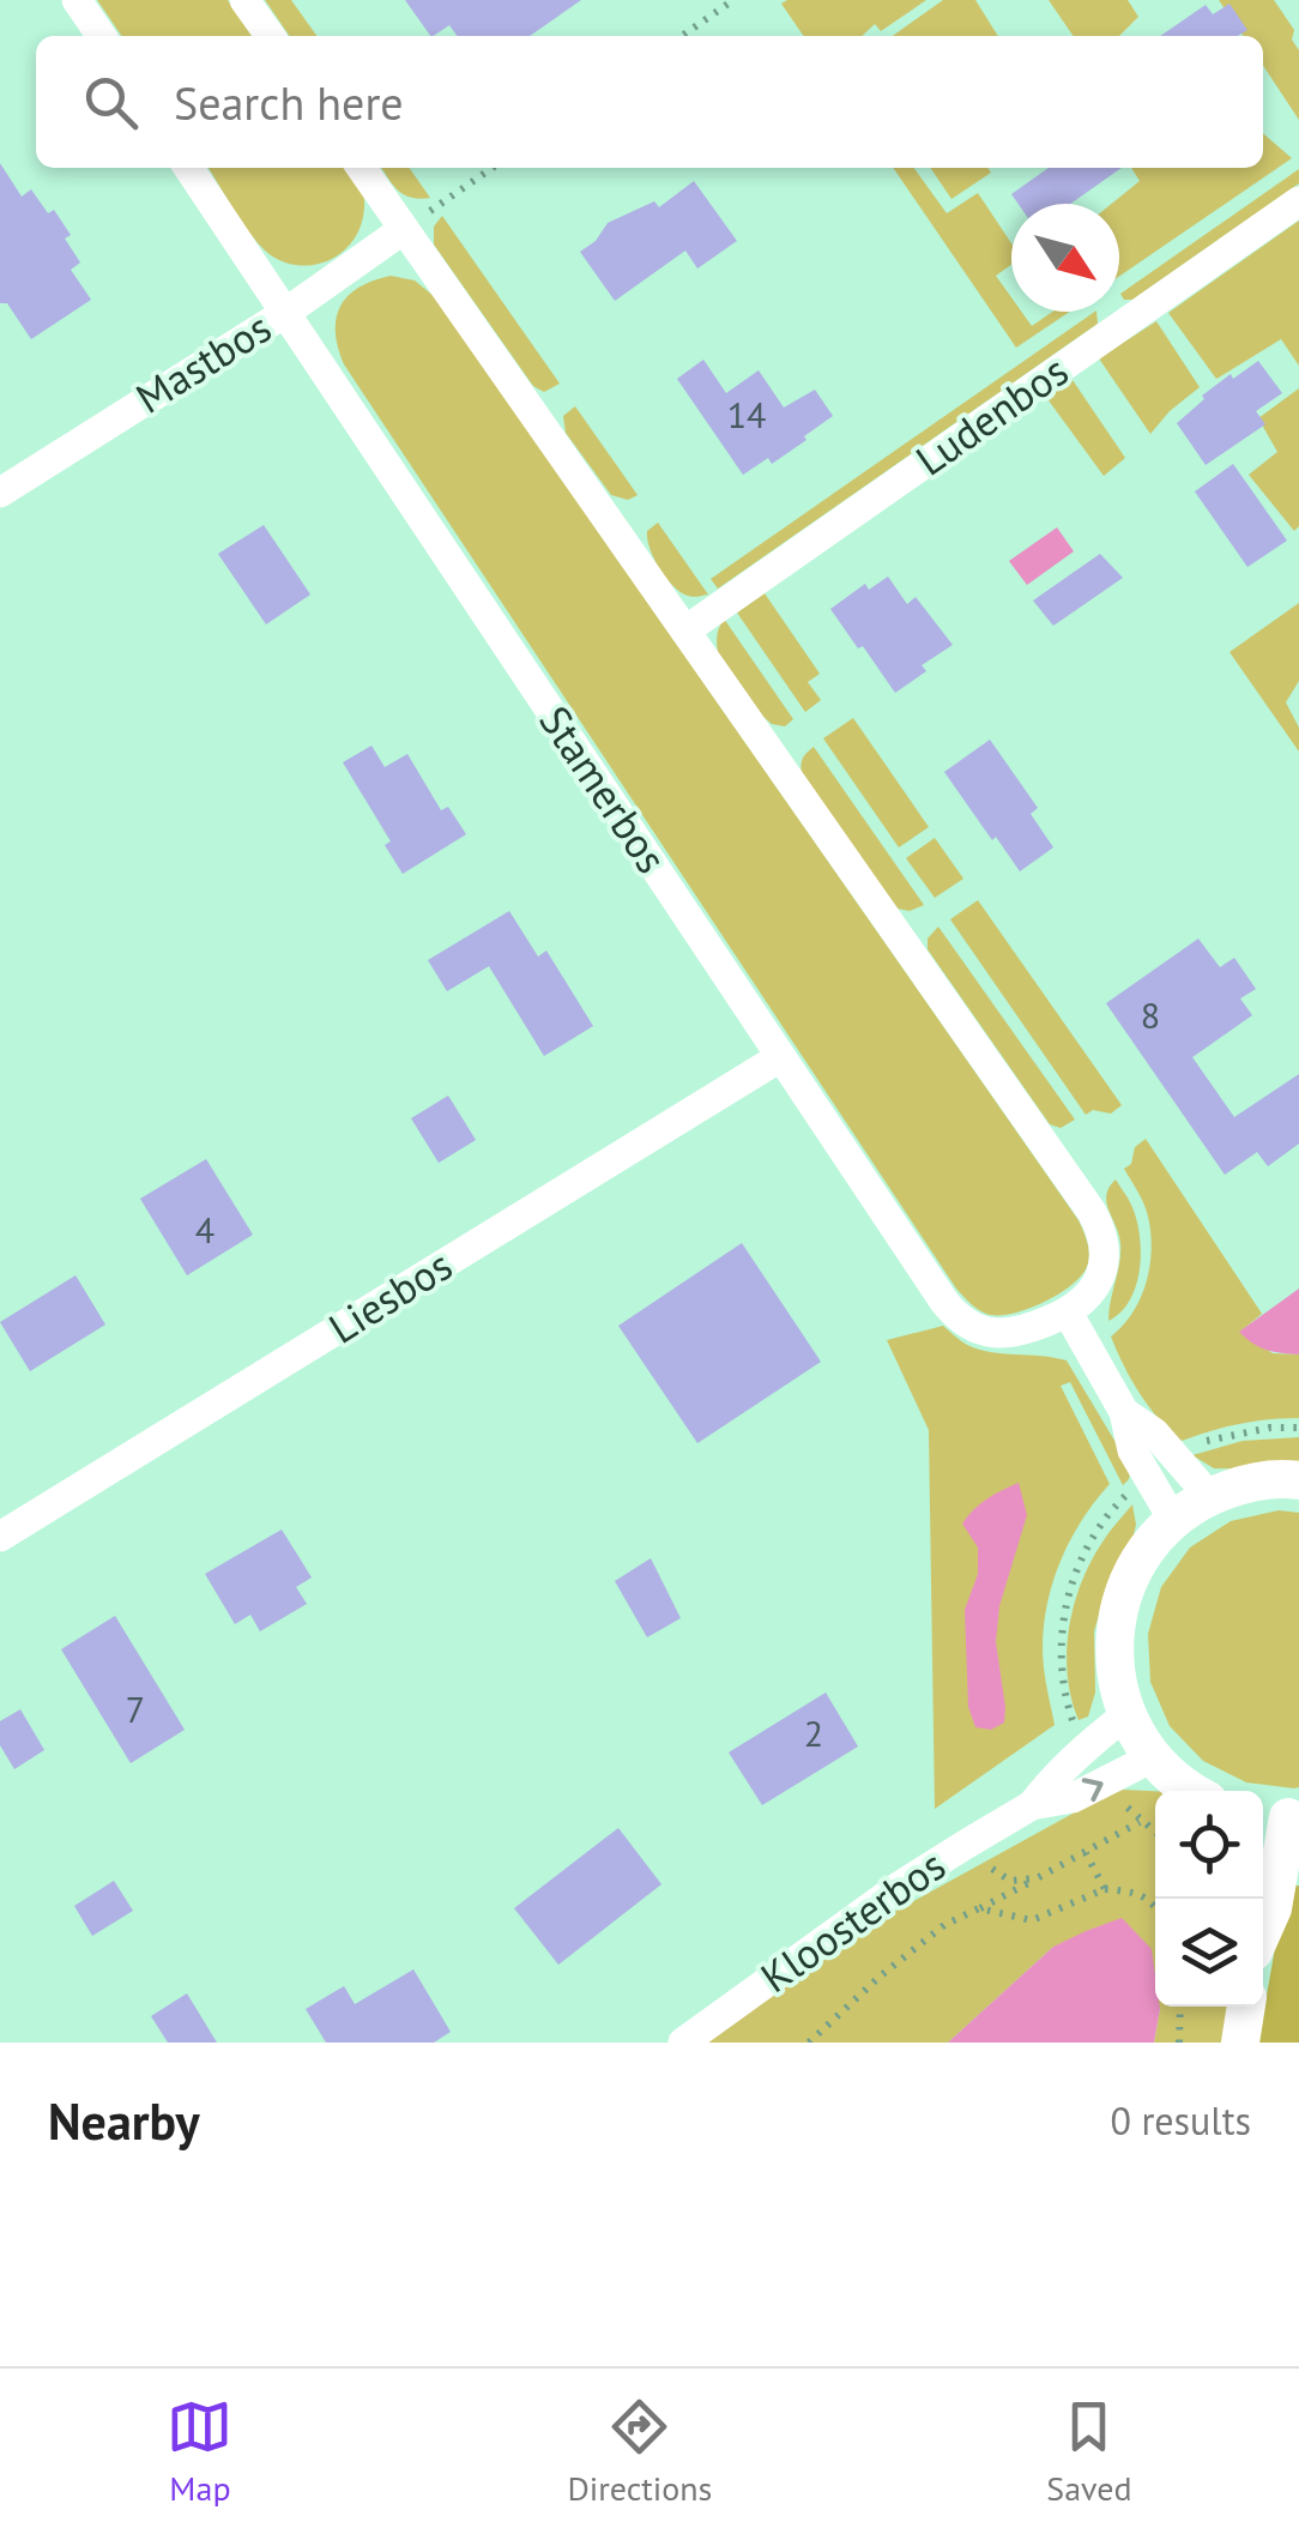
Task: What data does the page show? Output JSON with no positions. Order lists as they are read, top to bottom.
{
  "streets": {
    "street": [
      "Mastbos",
      "Ludenbos",
      "Stamerbos",
      "Liesbos",
      "Kloosterbos"
    ]
  },
  "crossings": [
    ["Mastbos", "Stamerbos"],
    ["Stamerbos", "Liesbos"]
  ],
  "house_numbers": [
    "14",
    "8",
    "4",
    "7",
    "2"
  ],
  "north": "bottom right",
  "page": {
    "search": "Search here",
    "heading": ["Nearby", "0 results"],
    "nav": ["Map", "Directions", "Saved"]
  }
}
